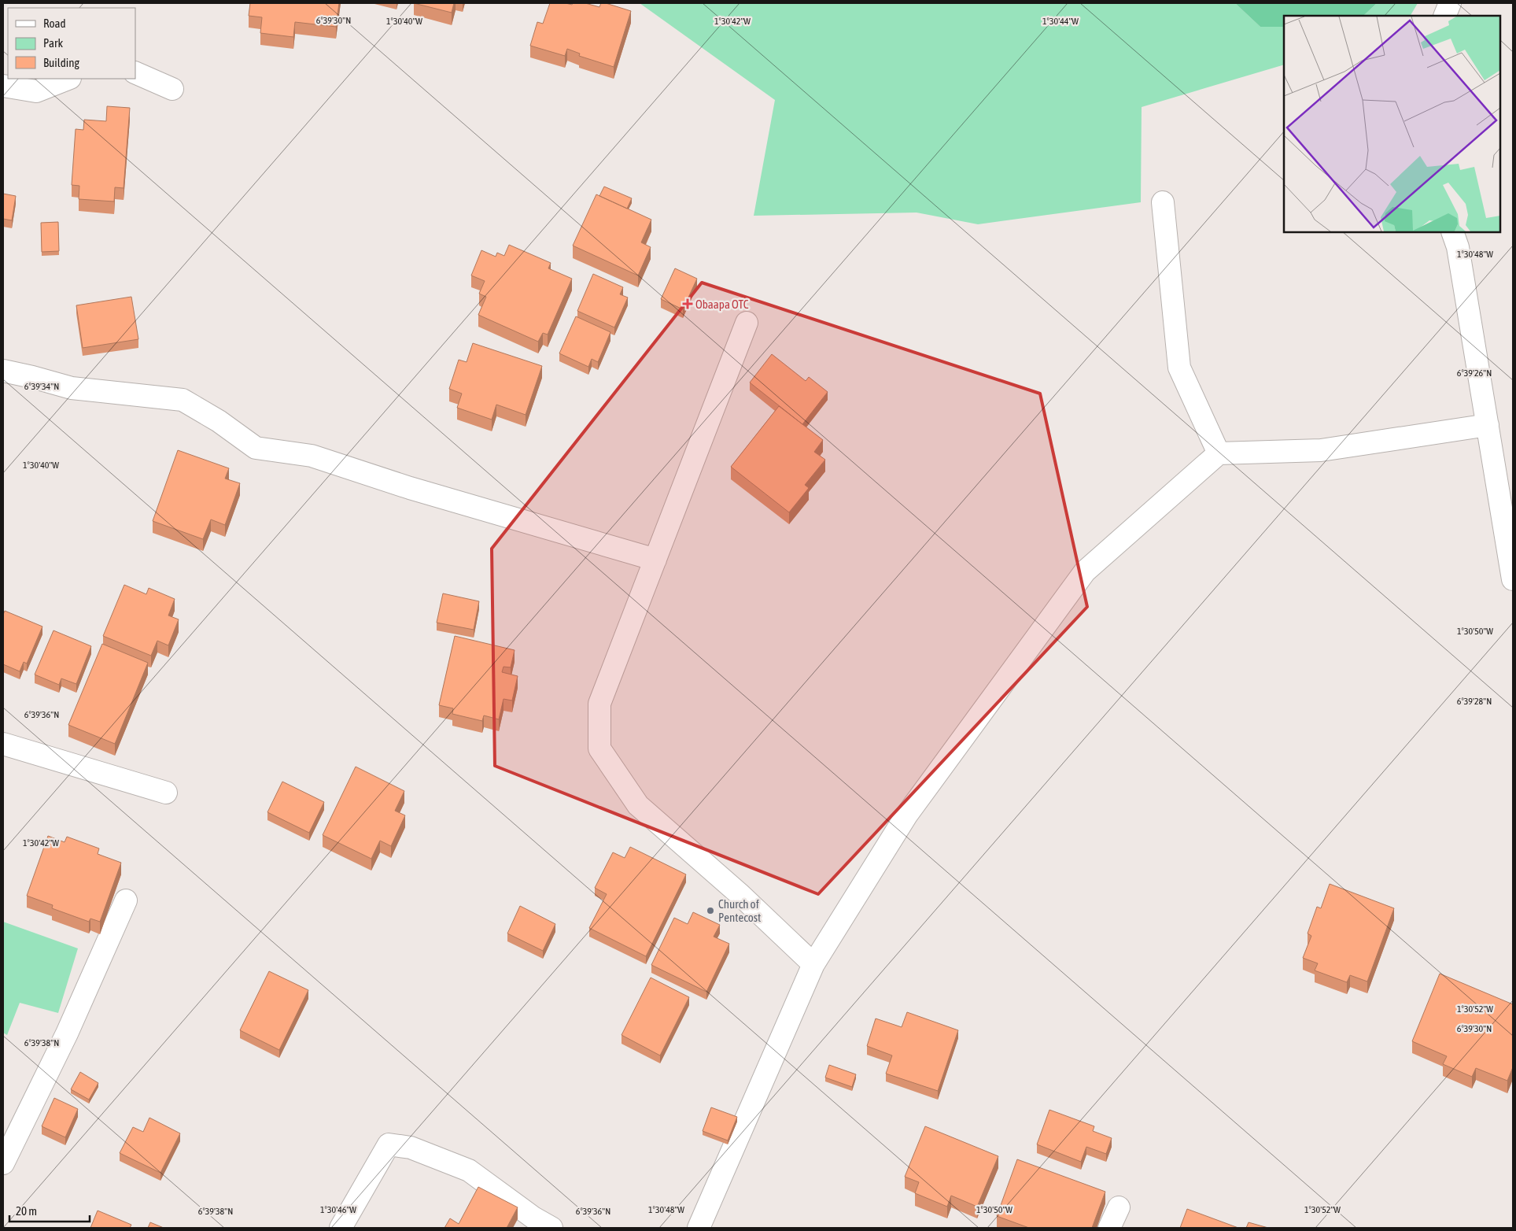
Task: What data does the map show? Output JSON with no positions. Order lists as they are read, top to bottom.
{
  "places": {
    "health": ["Obaapa OTC"],
    "other": ["Church of Pentecost"]
  },
  "legend": ["Road", "Park", "Building"],
  "scale_bar": "20 m",
  "coordinates": [
    "6°39'30\"N",
    "1°30'40\"W",
    "1°30'42\"W",
    "1°30'44\"W",
    "1°30'48\"W",
    "6°39'26\"N",
    "6°39'34\"N",
    "1°30'50\"W",
    "6°39'28\"N",
    "6°39'36\"N",
    "1°30'52\"W",
    "6°39'38\"N",
    "1°30'46\"W"
  ]
}
